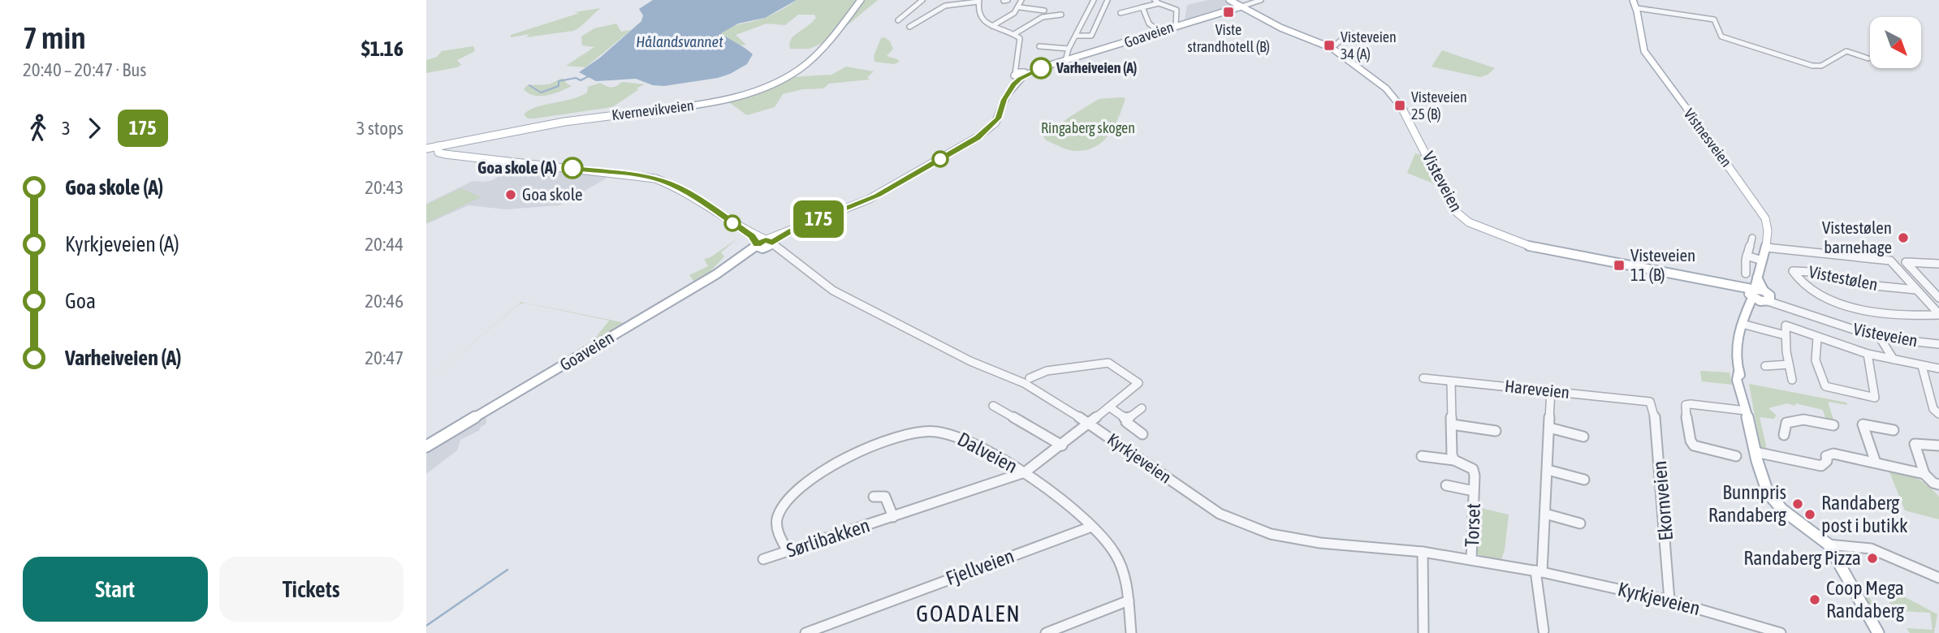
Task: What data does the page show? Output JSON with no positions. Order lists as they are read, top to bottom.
{
  "streets": {
    "main road": [
      "Goaveien",
      "Kvernevikveien",
      "Vistnesveien",
      "Visteveien",
      "Kyrkjeveien"
    ],
    "street": [
      "Vistestølen",
      "Hareveien",
      "Dalveien",
      "Ekornveien",
      "Torset",
      "Sørlibakken",
      "Fjellveien"
    ]
  },
  "crossings": [
    ["Goaveien", "Visteveien"],
    ["Goaveien", "Kyrkjeveien"],
    ["Kvernevikveien", "Kyrkjeveien"],
    ["Vistnesveien", "Visteveien"],
    ["Hareveien", "Ekornveien"],
    ["Dalveien", "Sørlibakken"],
    ["Dalveien", "Fjellveien"],
    ["Kyrkjeveien", "Ekornveien"],
    ["Kyrkjeveien", "Torset"],
    ["Kyrkjeveien", "Sørlibakken"]
  ],
  "districts": ["GOADALEN"],
  "water": ["Hålandsvannet"],
  "parks": ["Ringaberg skogen"],
  "places": {
    "transit": [
      "Viste strandhotell (B)",
      "Visteveien 34 (A)",
      "Visteveien 25 (B)",
      "Visteveien 11 (B)"
    ],
    "other": [
      "Varheiveien (A)",
      "Goa skole (A)",
      "Goa skole",
      "Vistestølen barnehage",
      "Bunnpris Randaberg",
      "Randaberg post i butikk",
      "Randaberg Pizza",
      "Coop Mega Randaberg"
    ]
  },
  "lines": ["bus line 175"],
  "north": "bottom right",
  "page": {
    "heading": ["7 min", "20:40 – 20:47 · Bus", "$1.16"],
    "on_map": "175",
    "legs": ["3", "175", "3 stops"],
    "list": [
      {
        "name": "Goa skole (A)",
        "value": "20:43"
      },
      {
        "name": "Kyrkjeveien (A)",
        "value": "20:44"
      },
      {
        "name": "Goa",
        "value": "20:46"
      },
      {
        "name": "Varheiveien (A)",
        "value": "20:47"
      }
    ],
    "buttons": ["Start", "Tickets"]
  }
}
